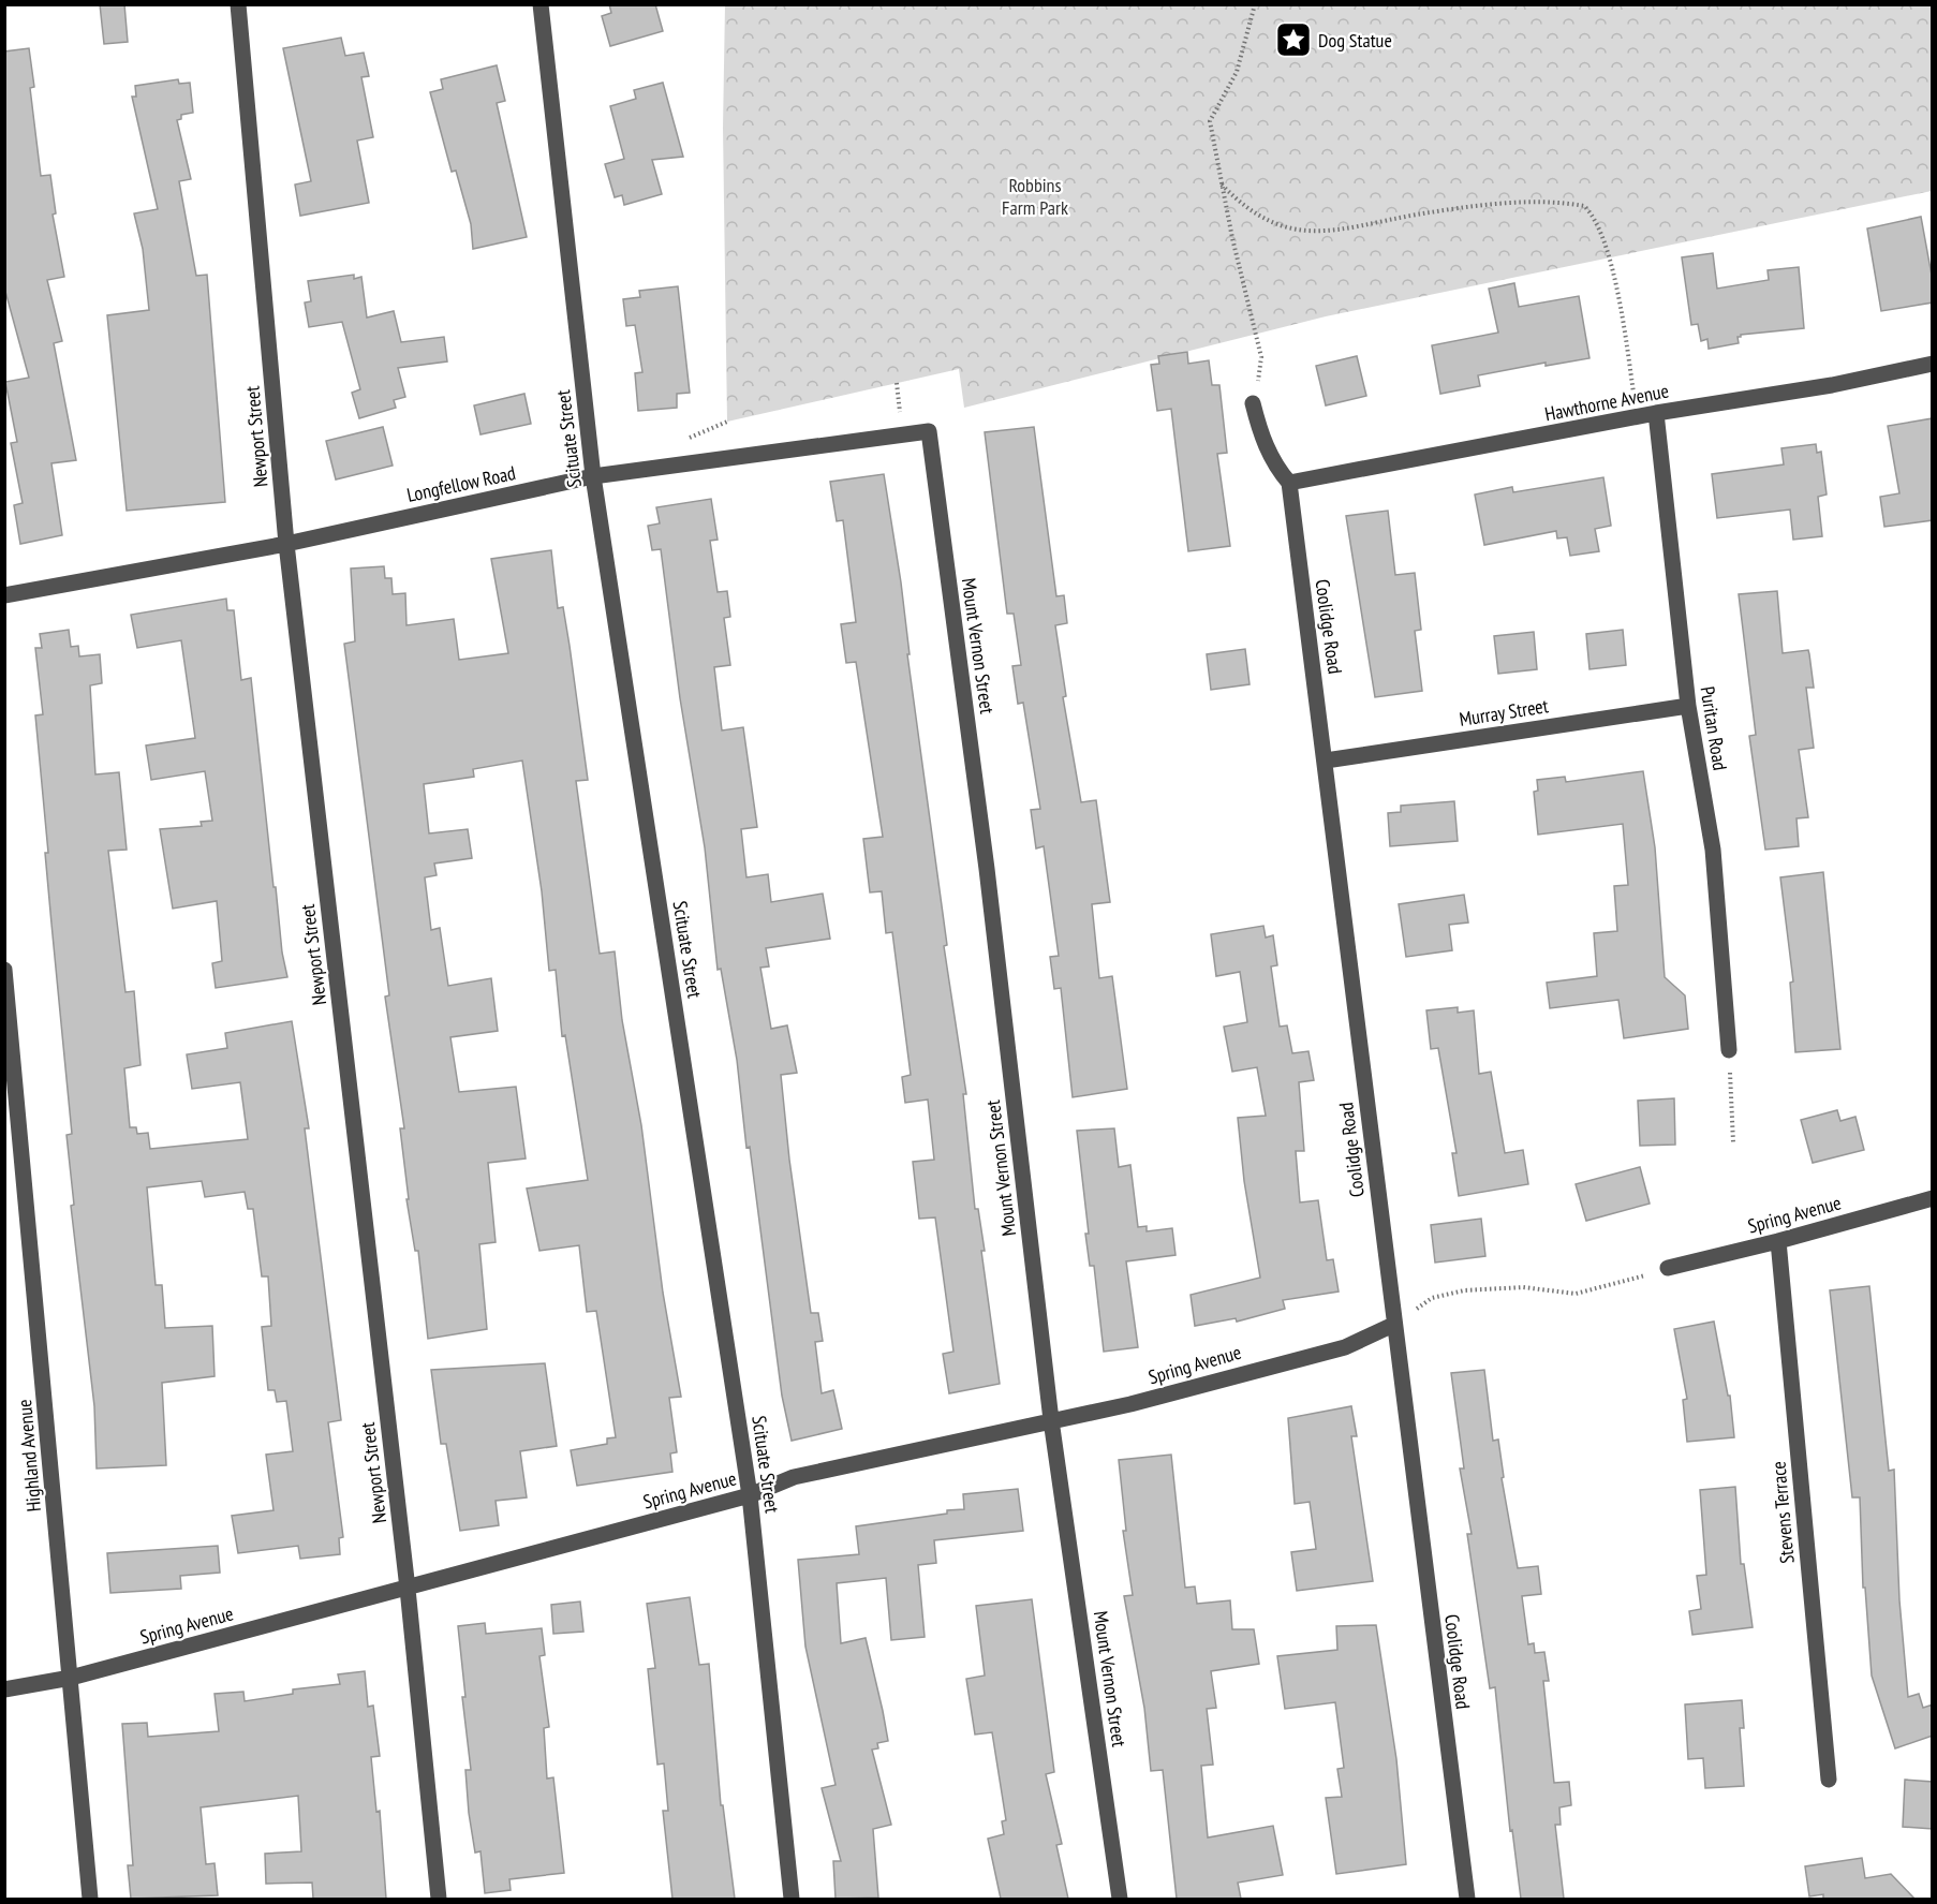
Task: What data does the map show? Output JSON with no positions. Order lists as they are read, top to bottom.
{
  "streets": {
    "street": [
      "Hawthorne Avenue",
      "Newport Street",
      "Scituate Street",
      "Longfellow Road",
      "Coolidge Road",
      "Mount Vernon Street",
      "Murray Street",
      "Puritan Road",
      "Spring Avenue",
      "Highland Avenue",
      "Stevens Terrace"
    ]
  },
  "crossings": [
    ["Hawthorne Avenue", "Coolidge Road"],
    ["Hawthorne Avenue", "Puritan Road"],
    ["Newport Street", "Longfellow Road"],
    ["Newport Street", "Spring Avenue"],
    ["Scituate Street", "Longfellow Road"],
    ["Scituate Street", "Spring Avenue"],
    ["Longfellow Road", "Mount Vernon Street"],
    ["Coolidge Road", "Murray Street"],
    ["Coolidge Road", "Spring Avenue"],
    ["Mount Vernon Street", "Spring Avenue"],
    ["Murray Street", "Puritan Road"],
    ["Spring Avenue", "Highland Avenue"],
    ["Spring Avenue", "Stevens Terrace"]
  ],
  "parks": ["Robbins Farm Park"],
  "places": {
    "place": ["Dog Statue"]
  }
}
